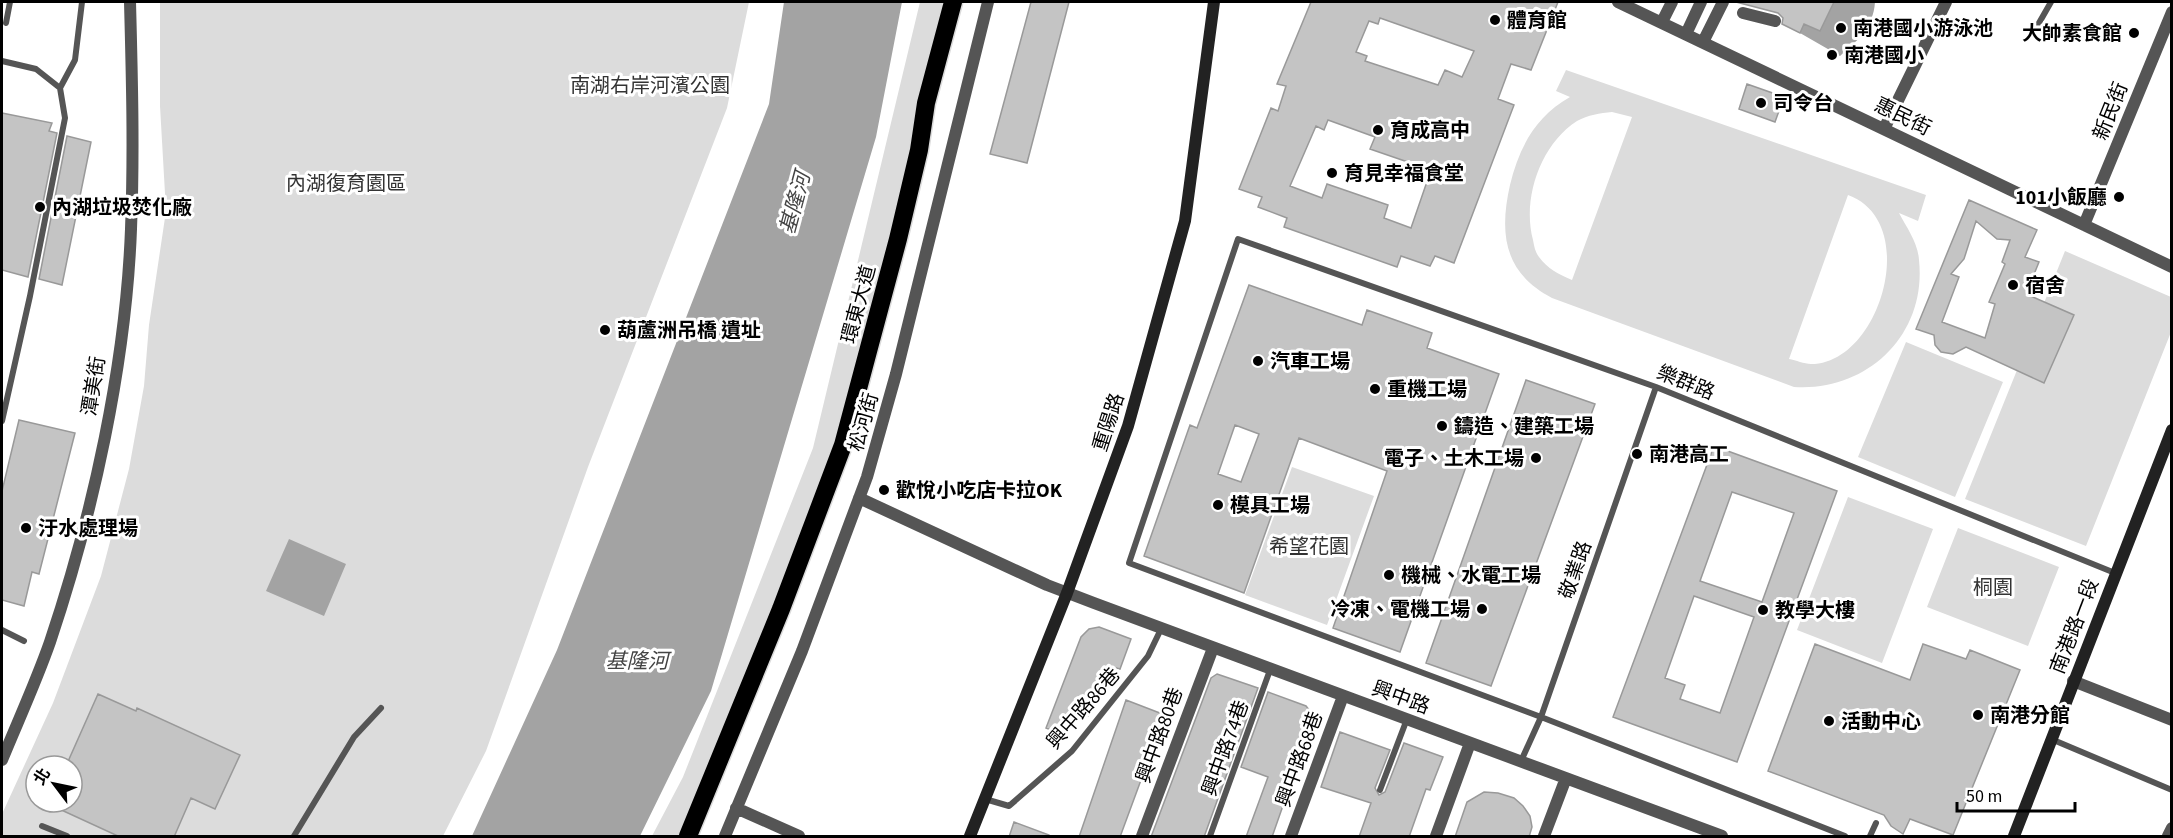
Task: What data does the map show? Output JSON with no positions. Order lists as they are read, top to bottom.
{
  "streets": {
    "highway": ["環東大道"],
    "street": [
      "新民街",
      "惠民街",
      "潭美街",
      "松河街",
      "重陽路",
      "南港路一段",
      "興中路",
      "興中路80巷",
      "興中路68巷"
    ],
    "lane": [
      "樂群路",
      "敬業路",
      "興中路86巷",
      "興中路74巷"
    ]
  },
  "crossings": [
    ["新民街", "惠民街"],
    ["樂群路", "敬業路"],
    ["樂群路", "南港路一段"],
    ["松河街", "興中路"],
    ["重陽路", "興中路"],
    ["重陽路", "興中路86巷"],
    ["敬業路", "興中路"],
    ["興中路", "興中路86巷"],
    ["興中路", "興中路80巷"],
    ["興中路", "興中路74巷"],
    ["興中路", "興中路68巷"]
  ],
  "water": ["基隆河"],
  "parks": [
    "南湖右岸河濱公園",
    "內湖復育園區",
    "希望花園",
    "桐園"
  ],
  "places": [
    "體育館",
    "南港國小游泳池",
    "大帥素食館",
    "南港國小",
    "司令台",
    "育成高中",
    "育見幸福食堂",
    "101小飯廳",
    "內湖垃圾焚化廠",
    "宿舍",
    "葫蘆洲吊橋 遺址",
    "汽車工場",
    "重機工場",
    "鑄造、建築工場",
    "南港高工",
    "電子、土木工場",
    "歡悅小吃店卡拉OK",
    "模具工場",
    "汙水處理場",
    "機械、水電工場",
    "冷凍、電機工場",
    "教學大樓",
    "南港分館",
    "活動中心"
  ],
  "scale_bar": "50 m",
  "north": "top left"
}
